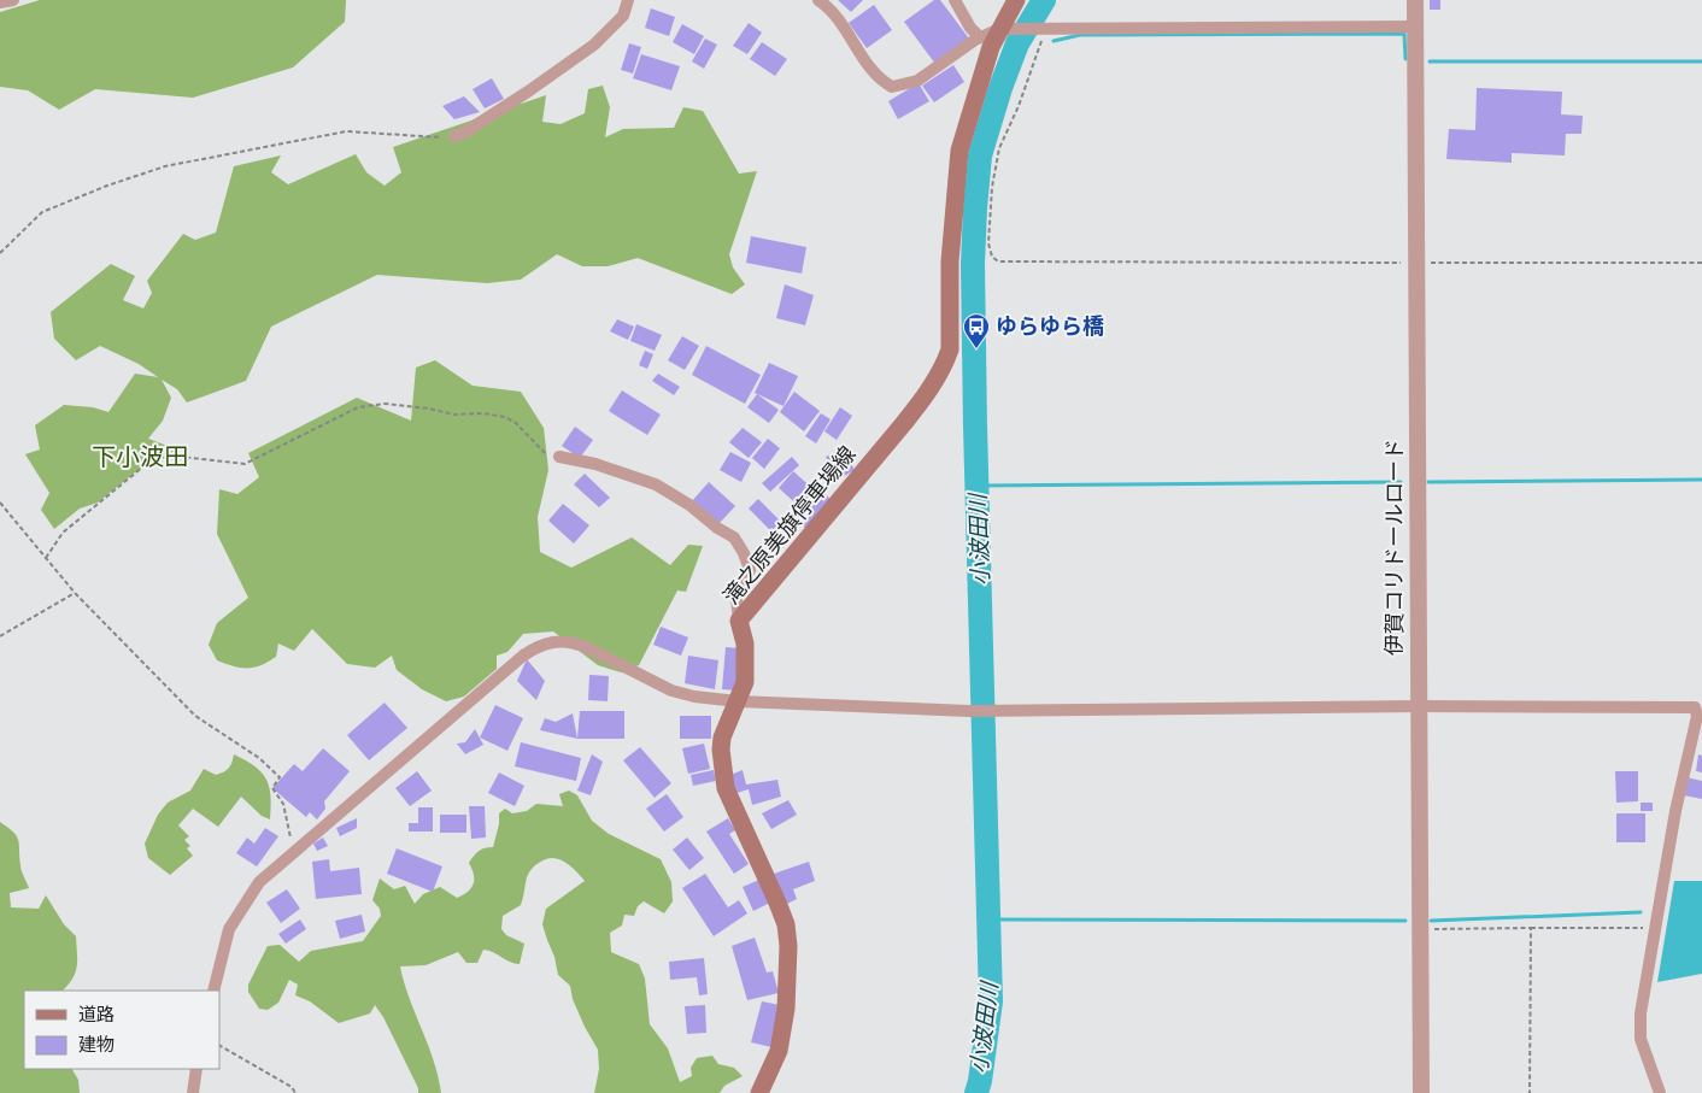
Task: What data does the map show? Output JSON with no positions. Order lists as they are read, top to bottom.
{
  "streets": {
    "main road": ["滝之原美旗停車場線"],
    "street": ["伊賀コリドールロード"]
  },
  "districts": ["下小波田"],
  "water": ["小波田川"],
  "places": {
    "bus stop": ["ゆらゆら橋"]
  },
  "legend": ["道路", "建物"]
}
